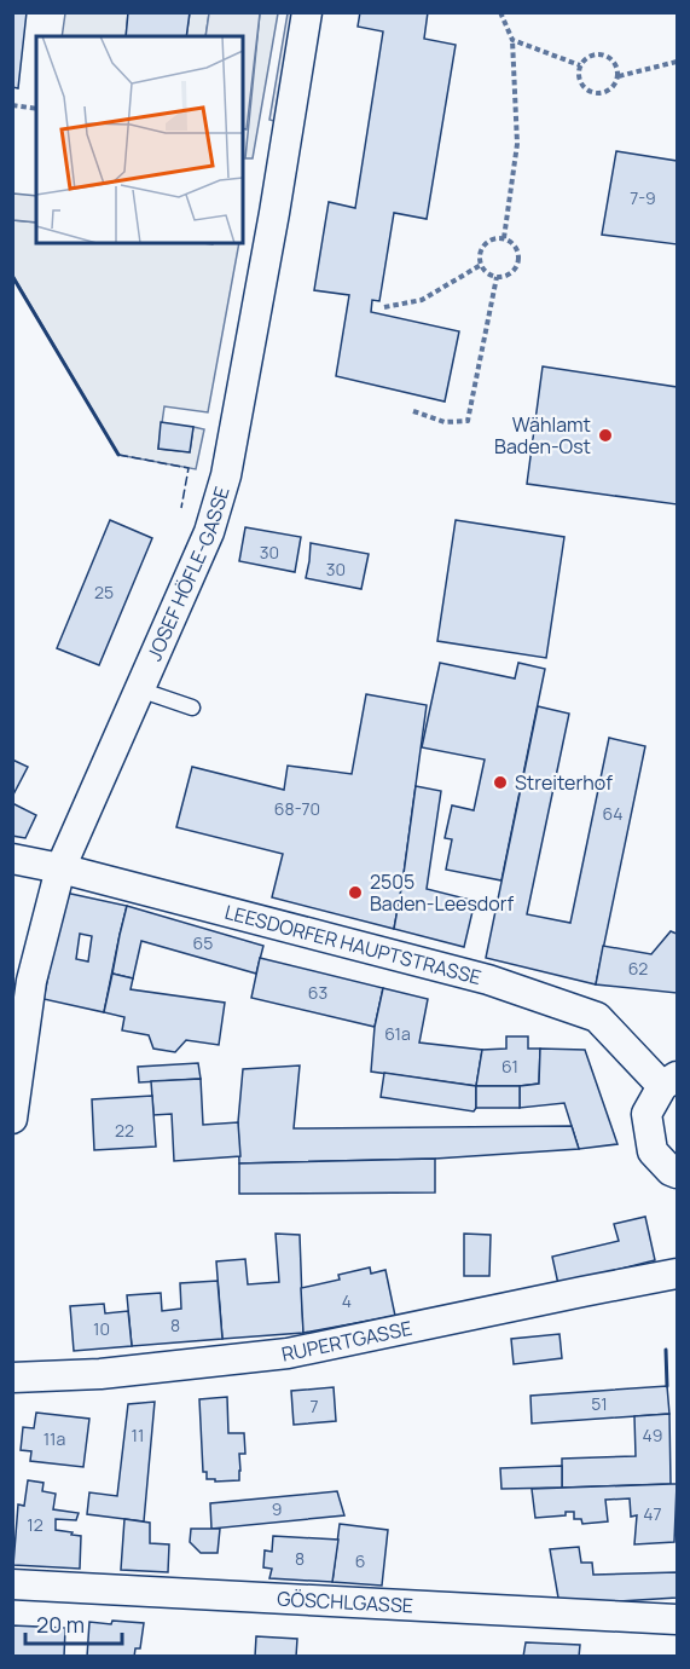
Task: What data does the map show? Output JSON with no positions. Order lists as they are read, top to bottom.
{
  "streets": {
    "street": [
      "JOSEF HÖFLE-GASSE",
      "LEESDORFER HAUPTSTRASSE",
      "RUPERTGASSE",
      "GÖSCHLGASSE"
    ]
  },
  "crossings": [
    ["JOSEF HÖFLE-GASSE", "LEESDORFER HAUPTSTRASSE"]
  ],
  "places": ["Wählamt Baden-Ost", "Streiterhof", "2505 Baden-Leesdorf"],
  "house_numbers": [
    "7-9",
    "30",
    "30",
    "25",
    "68-70",
    "64",
    "65",
    "62",
    "63",
    "61a",
    "61",
    "22",
    "4",
    "8",
    "10",
    "51",
    "7",
    "11",
    "49",
    "11a",
    "9",
    "47",
    "12",
    "8",
    "6"
  ],
  "scale_bar": "20 m"
}
